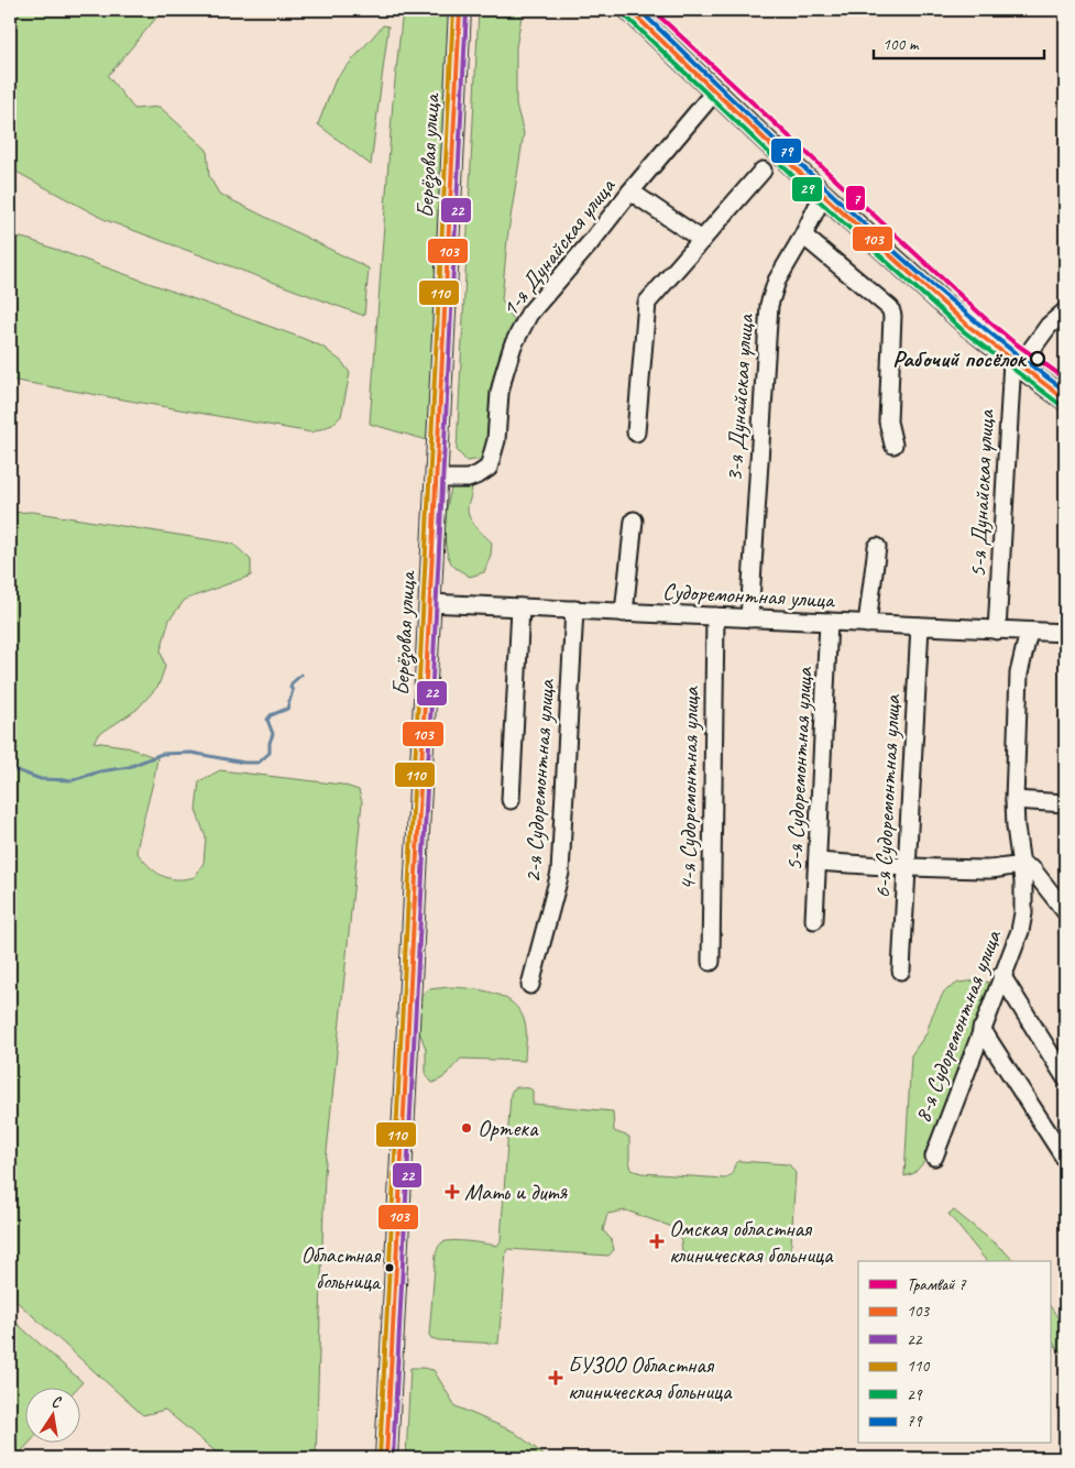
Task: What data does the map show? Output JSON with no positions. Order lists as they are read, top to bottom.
{
  "streets": {
    "main road": ["Берёзовая улица"],
    "street": [
      "1-я Дунайская улица",
      "3-я Дунайская улица",
      "5-я Дунайская улица",
      "Судоремонтная улица",
      "5-я Судоремонтная улица",
      "2-я Судоремонтная улица",
      "4-я Судоремонтная улица",
      "6-я Судоремонтная улица",
      "8-я Судоремонтная улица"
    ]
  },
  "crossings": [
    ["Берёзовая улица", "1-я Дунайская улица"],
    ["Берёзовая улица", "Судоремонтная улица"],
    ["3-я Дунайская улица", "Судоремонтная улица"],
    ["5-я Дунайская улица", "Судоремонтная улица"],
    ["Судоремонтная улица", "5-я Судоремонтная улица"],
    ["Судоремонтная улица", "2-я Судоремонтная улица"],
    ["Судоремонтная улица", "4-я Судоремонтная улица"],
    ["Судоремонтная улица", "6-я Судоремонтная улица"],
    ["Судоремонтная улица", "8-я Судоремонтная улица"]
  ],
  "places": {
    "other": ["Рабочий посёлок", "Ортека", "Областная больница"],
    "health": ["Мать и дитя", "Омская областная клиническая больница", "БУЗОО Областная клиническая больница"]
  },
  "lines": [
    "tram line 7",
    "transit line 103",
    "transit line 22",
    "transit line 110",
    "transit line 79",
    "transit line 29"
  ],
  "legend": [
    "Трамвай 7",
    "103",
    "22",
    "110",
    "29",
    "79"
  ],
  "scale_bar": "100 m",
  "north": "top"
}
